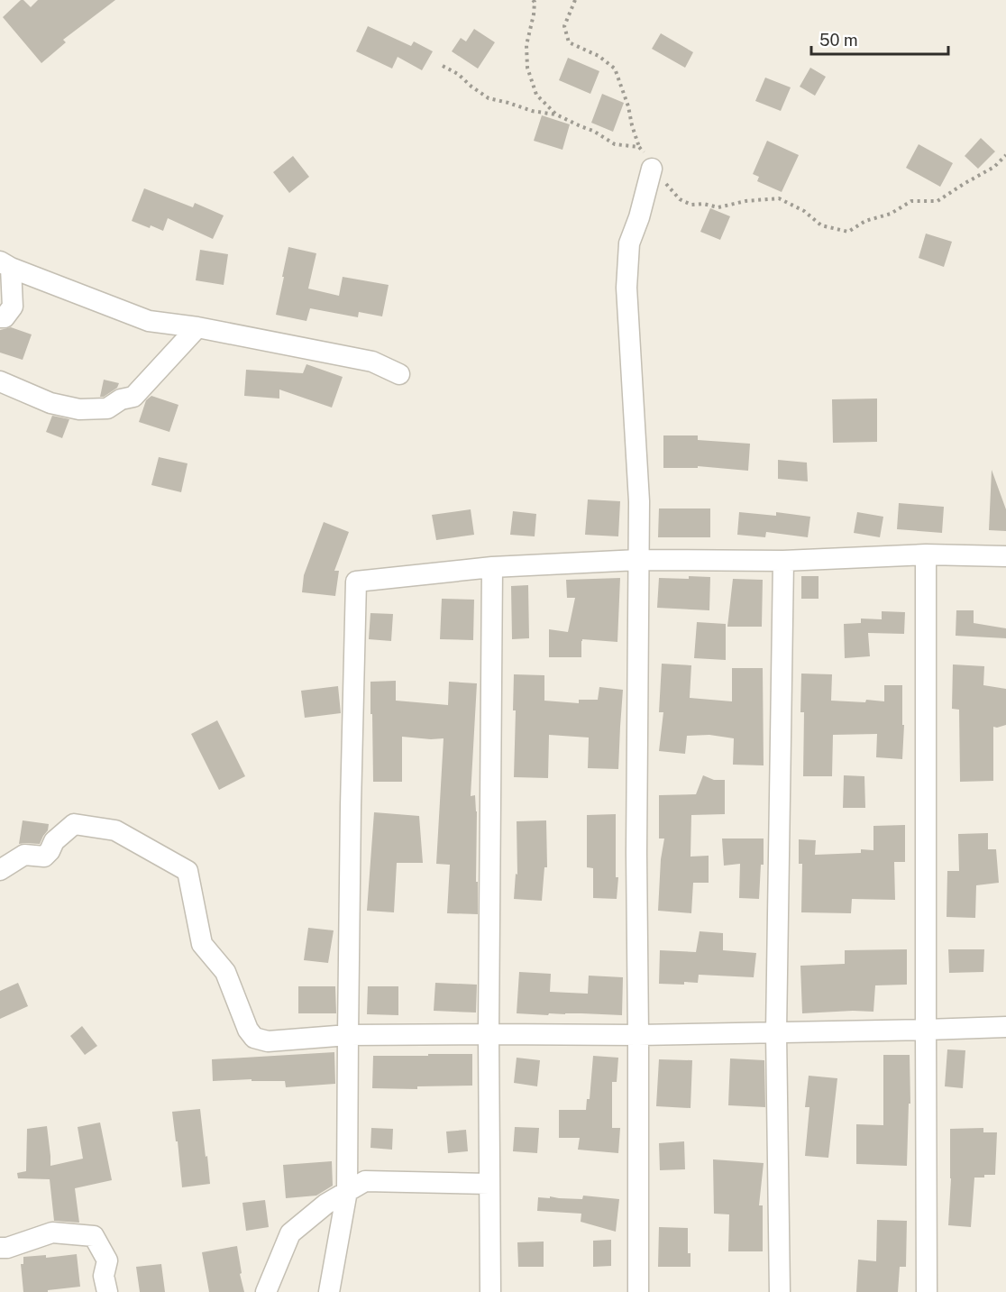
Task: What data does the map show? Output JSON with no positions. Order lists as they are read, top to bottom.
{
  "scale_bar": "50 m"
}
